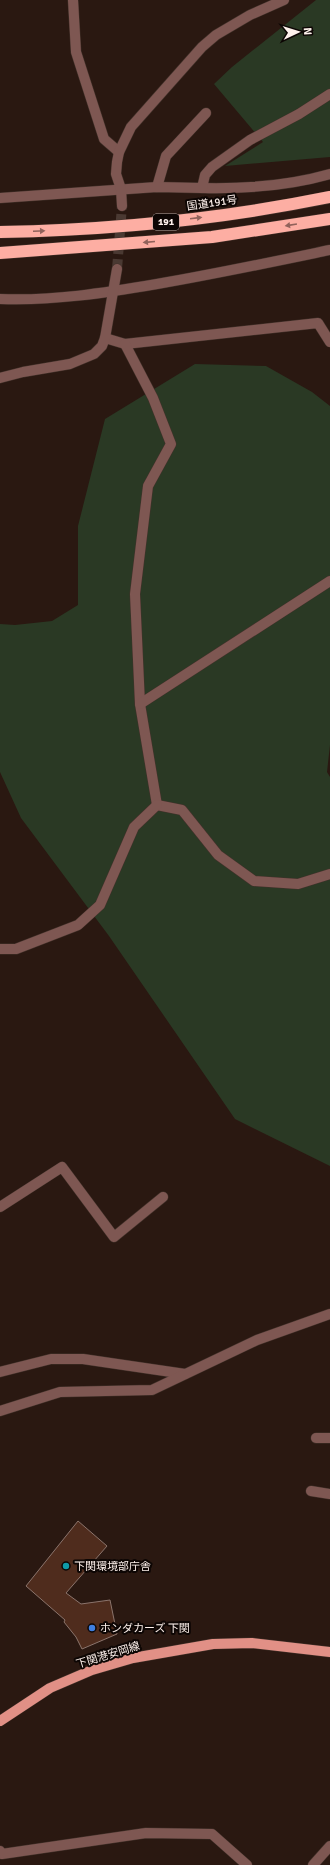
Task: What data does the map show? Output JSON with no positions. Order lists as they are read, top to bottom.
{
  "streets": {
    "highway": ["国道191号", "191"],
    "main road": ["下関港安岡線"]
  },
  "places": ["下関環境部庁舎", "ホンダカーズ 下関"],
  "north": "right"
}
